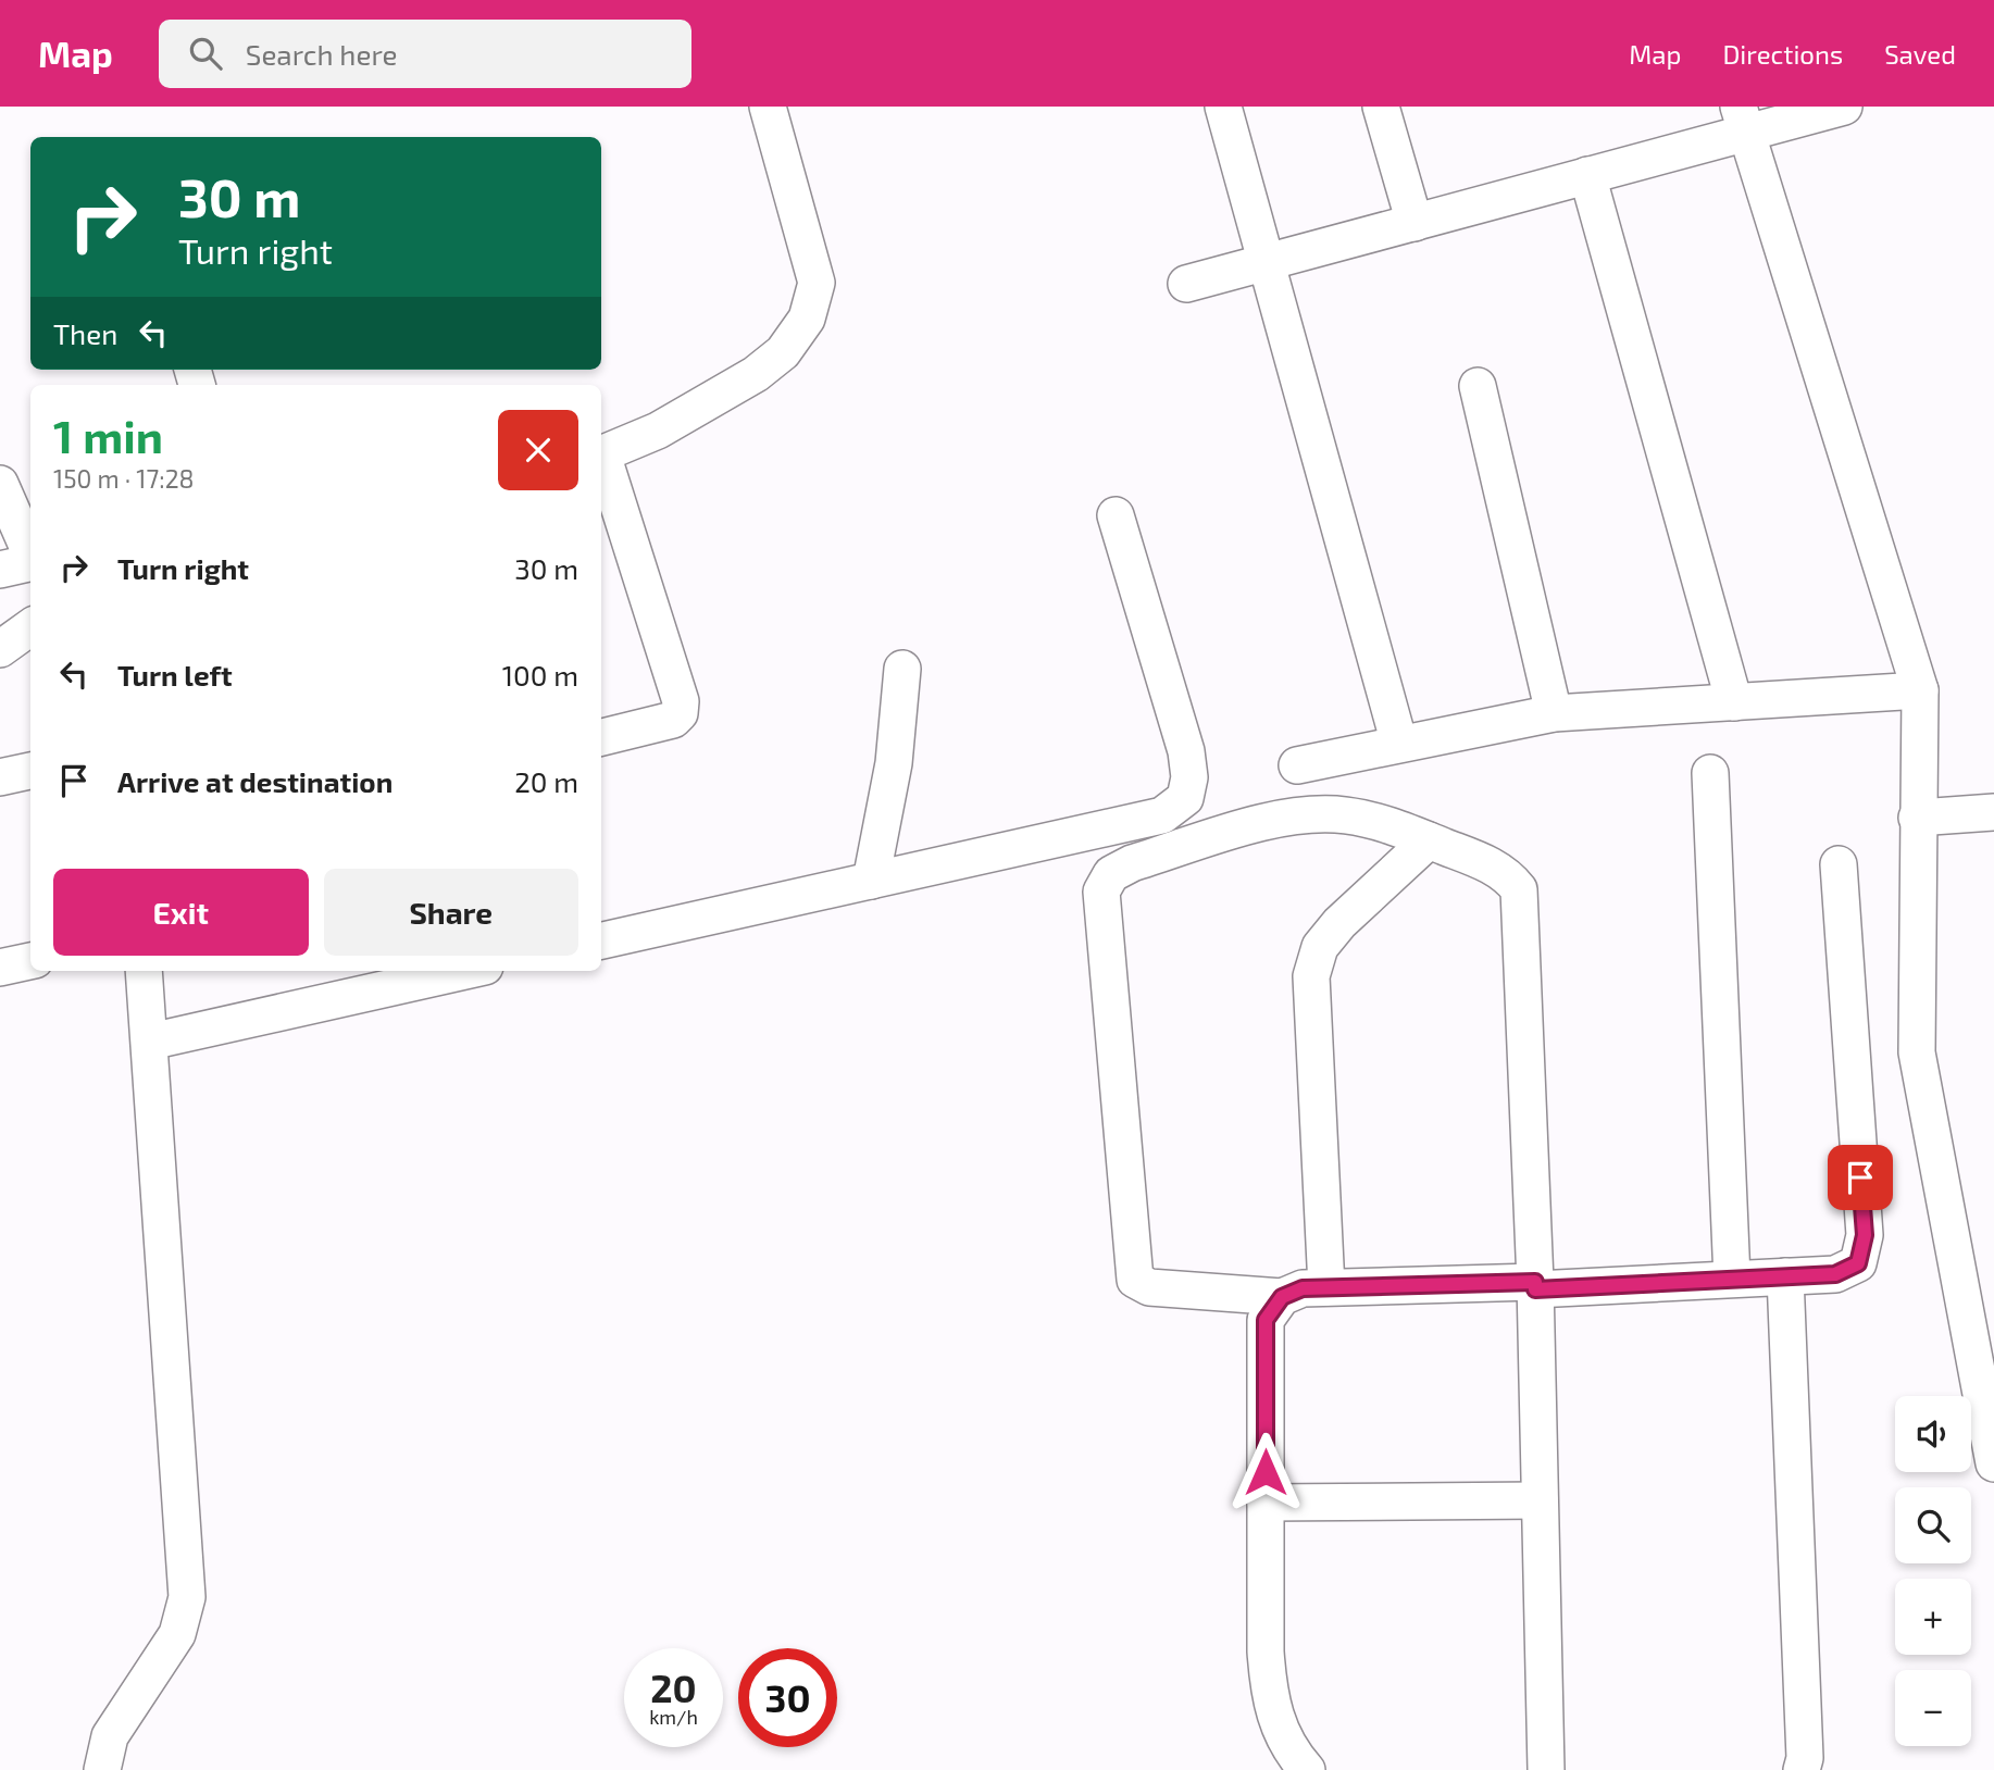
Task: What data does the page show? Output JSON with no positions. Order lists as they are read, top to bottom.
{
  "page": {
    "header": "Map",
    "search": "Search here",
    "nav": ["Map", "Directions", "Saved"],
    "turn": ["30 m", "Turn right"],
    "then": "Then",
    "heading": ["1 min", "150 m · 17:28"],
    "list": [
      {
        "name": "Turn right",
        "value": "30 m"
      },
      {
        "name": "Turn left",
        "value": "100 m"
      },
      {
        "name": "Arrive at destination",
        "value": "20 m"
      }
    ],
    "buttons": ["Exit", "Share"],
    "map_buttons": ["+", "−"],
    "speed": "20 km/h",
    "limit": "30"
  }
}
